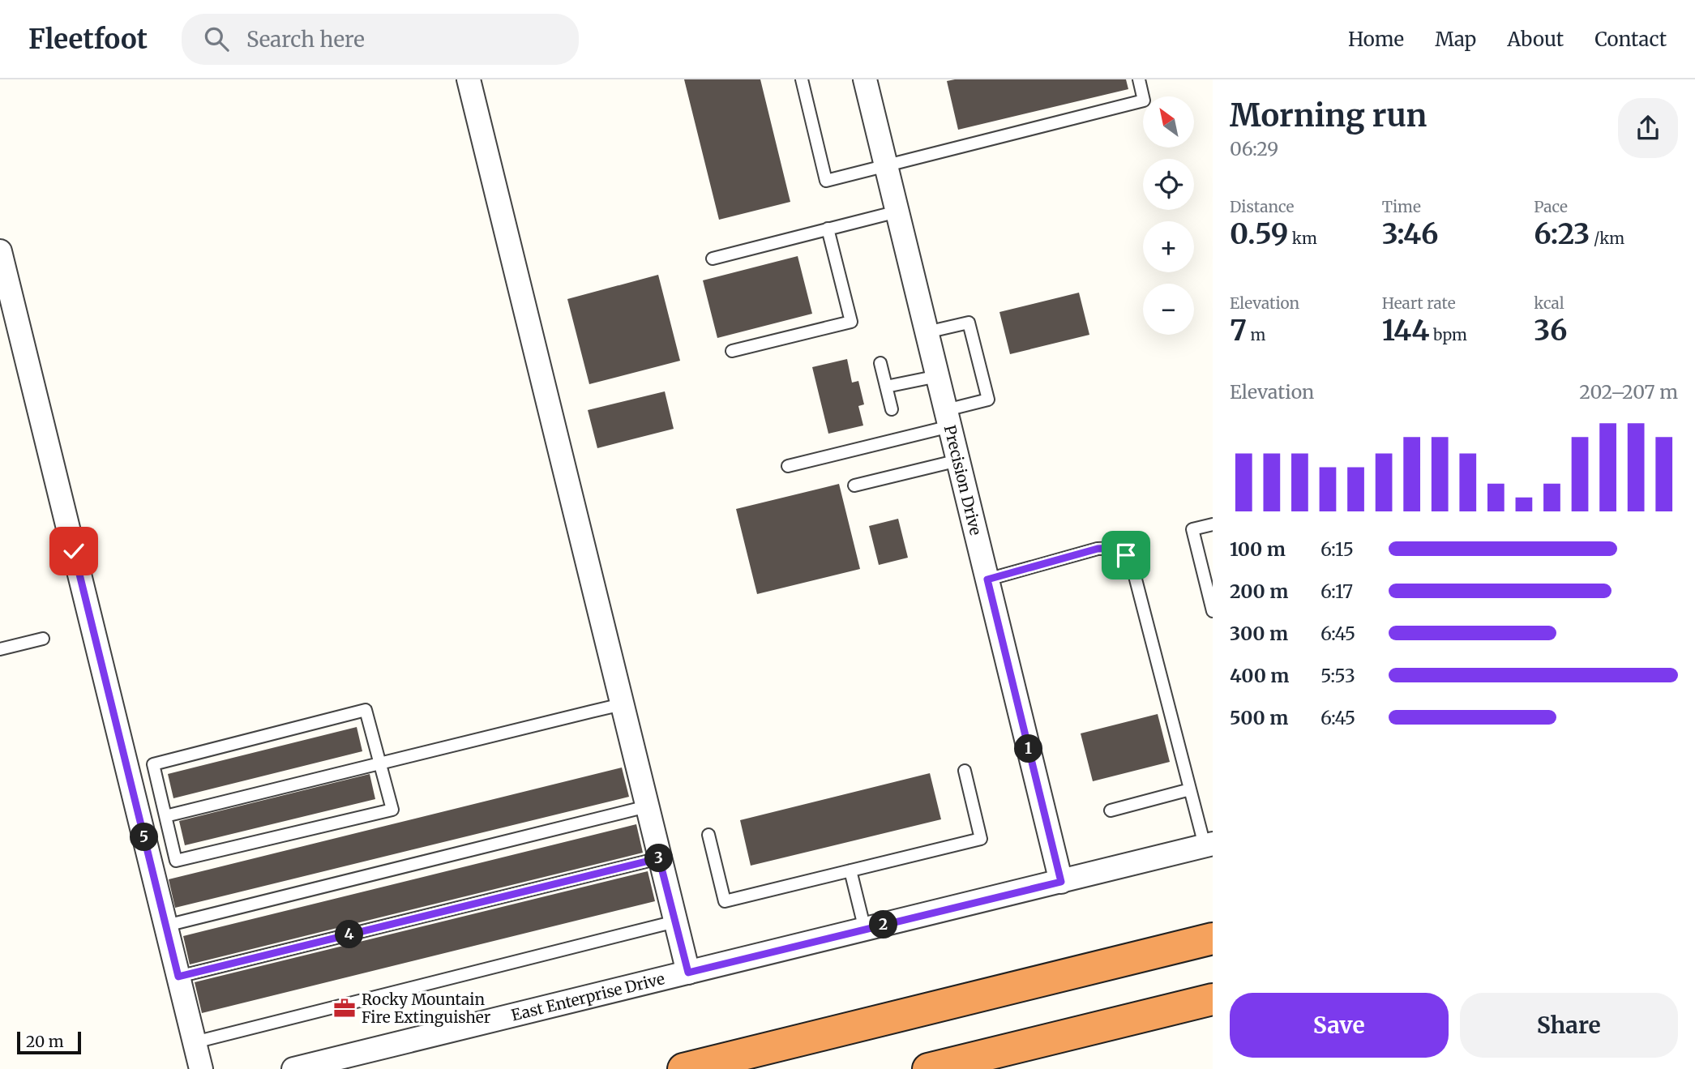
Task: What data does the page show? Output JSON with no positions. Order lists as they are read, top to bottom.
{
  "streets": {
    "street": ["Precision Drive", "East Enterprise Drive"]
  },
  "crossings": [
    ["Precision Drive", "East Enterprise Drive"]
  ],
  "places": {
    "office": ["Rocky Mountain Fire Extinguisher"]
  },
  "scale_bar": "20 m",
  "north": "top left",
  "page": {
    "header": "Fleetfoot",
    "search": "Search here",
    "nav": [
      "Home",
      "Map",
      "About",
      "Contact"
    ],
    "heading": ["Morning run", "06:29"],
    "map_buttons": ["+", "−"],
    "stats": [
      ["Distance", "0.59 km"],
      ["Time", "3:46"],
      ["Pace", "6:23 /km"],
      ["Elevation", "7 m"],
      ["Heart rate", "144 bpm"],
      ["kcal", "36"]
    ],
    "chart": ["Elevation", "202–207 m"],
    "list": [
      {
        "name": "100 m",
        "note": "6:15"
      },
      {
        "name": "200 m",
        "note": "6:17"
      },
      {
        "name": "300 m",
        "note": "6:45"
      },
      {
        "name": "400 m",
        "note": "5:53"
      },
      {
        "name": "500 m",
        "note": "6:45"
      }
    ],
    "pins": [
      "1",
      "5",
      "3",
      "2",
      "4"
    ],
    "buttons": ["Save", "Share"],
    "scale": "20 m"
  }
}
